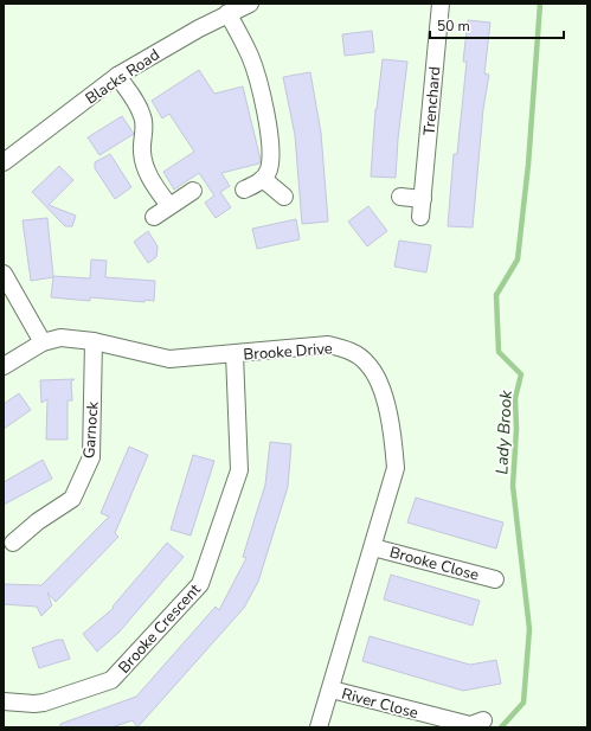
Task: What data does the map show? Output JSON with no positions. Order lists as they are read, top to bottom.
{
  "streets": {
    "street": [
      "Blacks Road",
      "Trenchard",
      "Brooke Drive",
      "Garnock",
      "Brooke Close",
      "Brooke Crescent",
      "River Close"
    ]
  },
  "crossings": [
    ["Brooke Drive", "Garnock"],
    ["Brooke Drive", "Brooke Close"],
    ["Brooke Drive", "Brooke Crescent"],
    ["Brooke Drive", "River Close"]
  ],
  "water": ["Lady Brook"],
  "scale_bar": "50 m"
}
